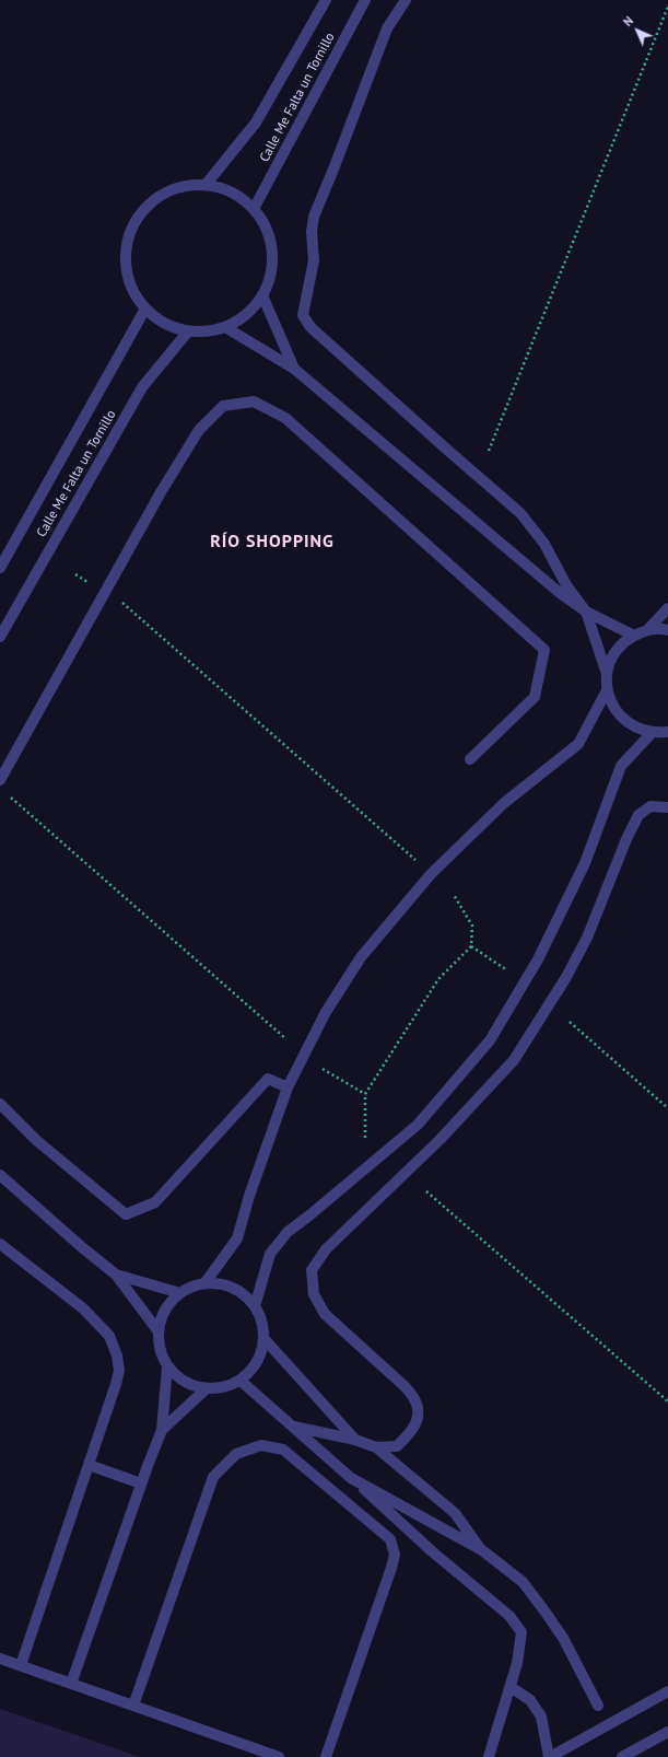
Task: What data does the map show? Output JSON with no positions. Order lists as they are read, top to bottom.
{
  "streets": {
    "street": ["Calle Me Falta un Tornillo"]
  },
  "districts": ["RÍO SHOPPING"],
  "north": "top left"
}
